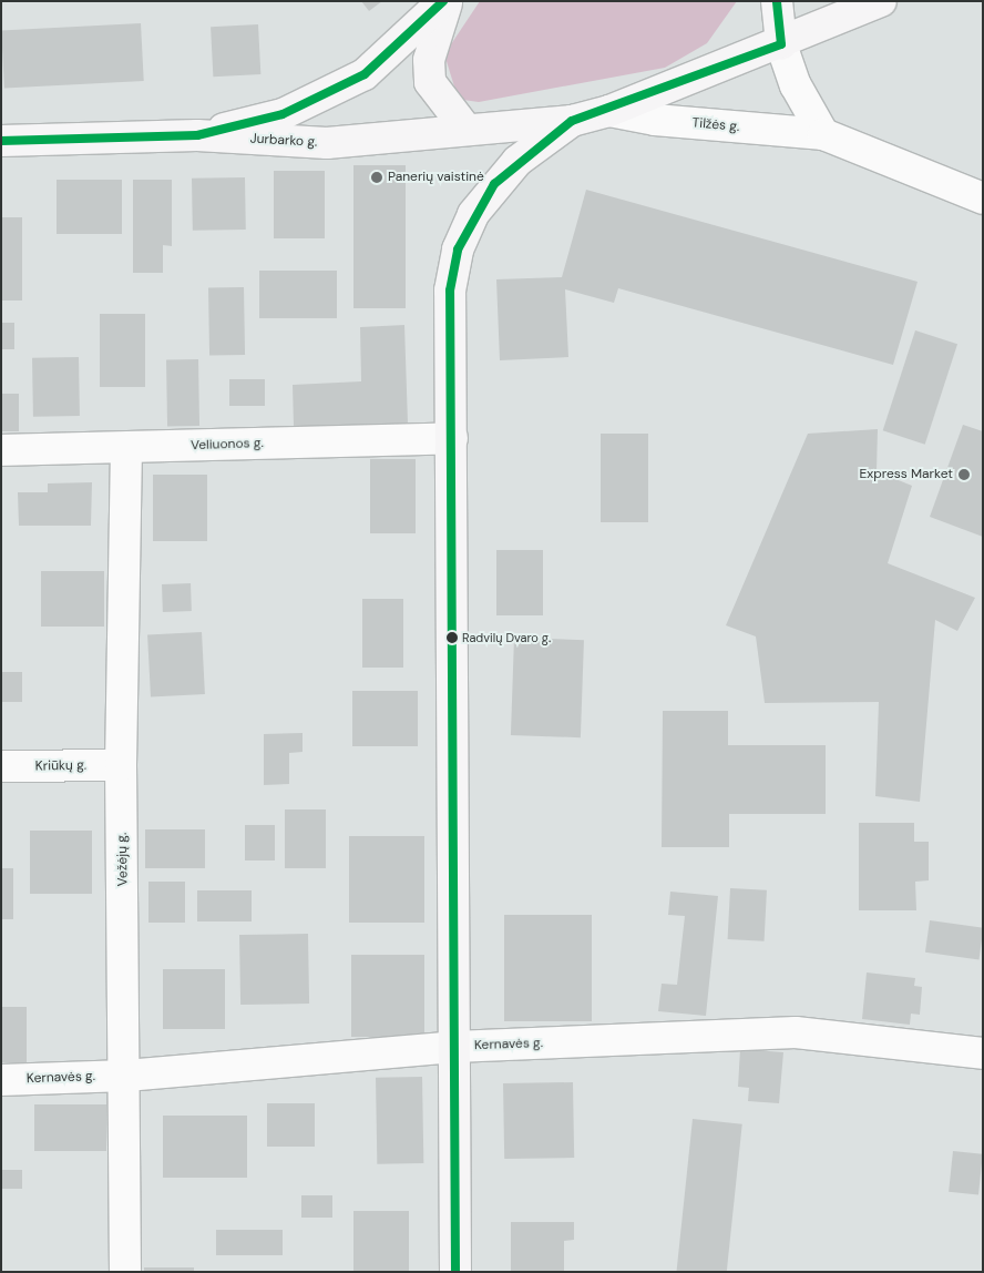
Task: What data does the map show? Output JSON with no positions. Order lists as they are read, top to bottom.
{
  "streets": {
    "main road": ["Jurbarko g."],
    "street": [
      "Tilžės g.",
      "Veliuonos g.",
      "Kriūkų g.",
      "Vežėjų g.",
      "Kernavės g."
    ]
  },
  "crossings": [
    ["Veliuonos g.", "Vežėjų g."],
    ["Kriūkų g.", "Vežėjų g."],
    ["Vežėjų g.", "Kernavės g."]
  ],
  "places": ["Panerių vaistinė", "Express Market", "Radvilų Dvaro g."]
}
